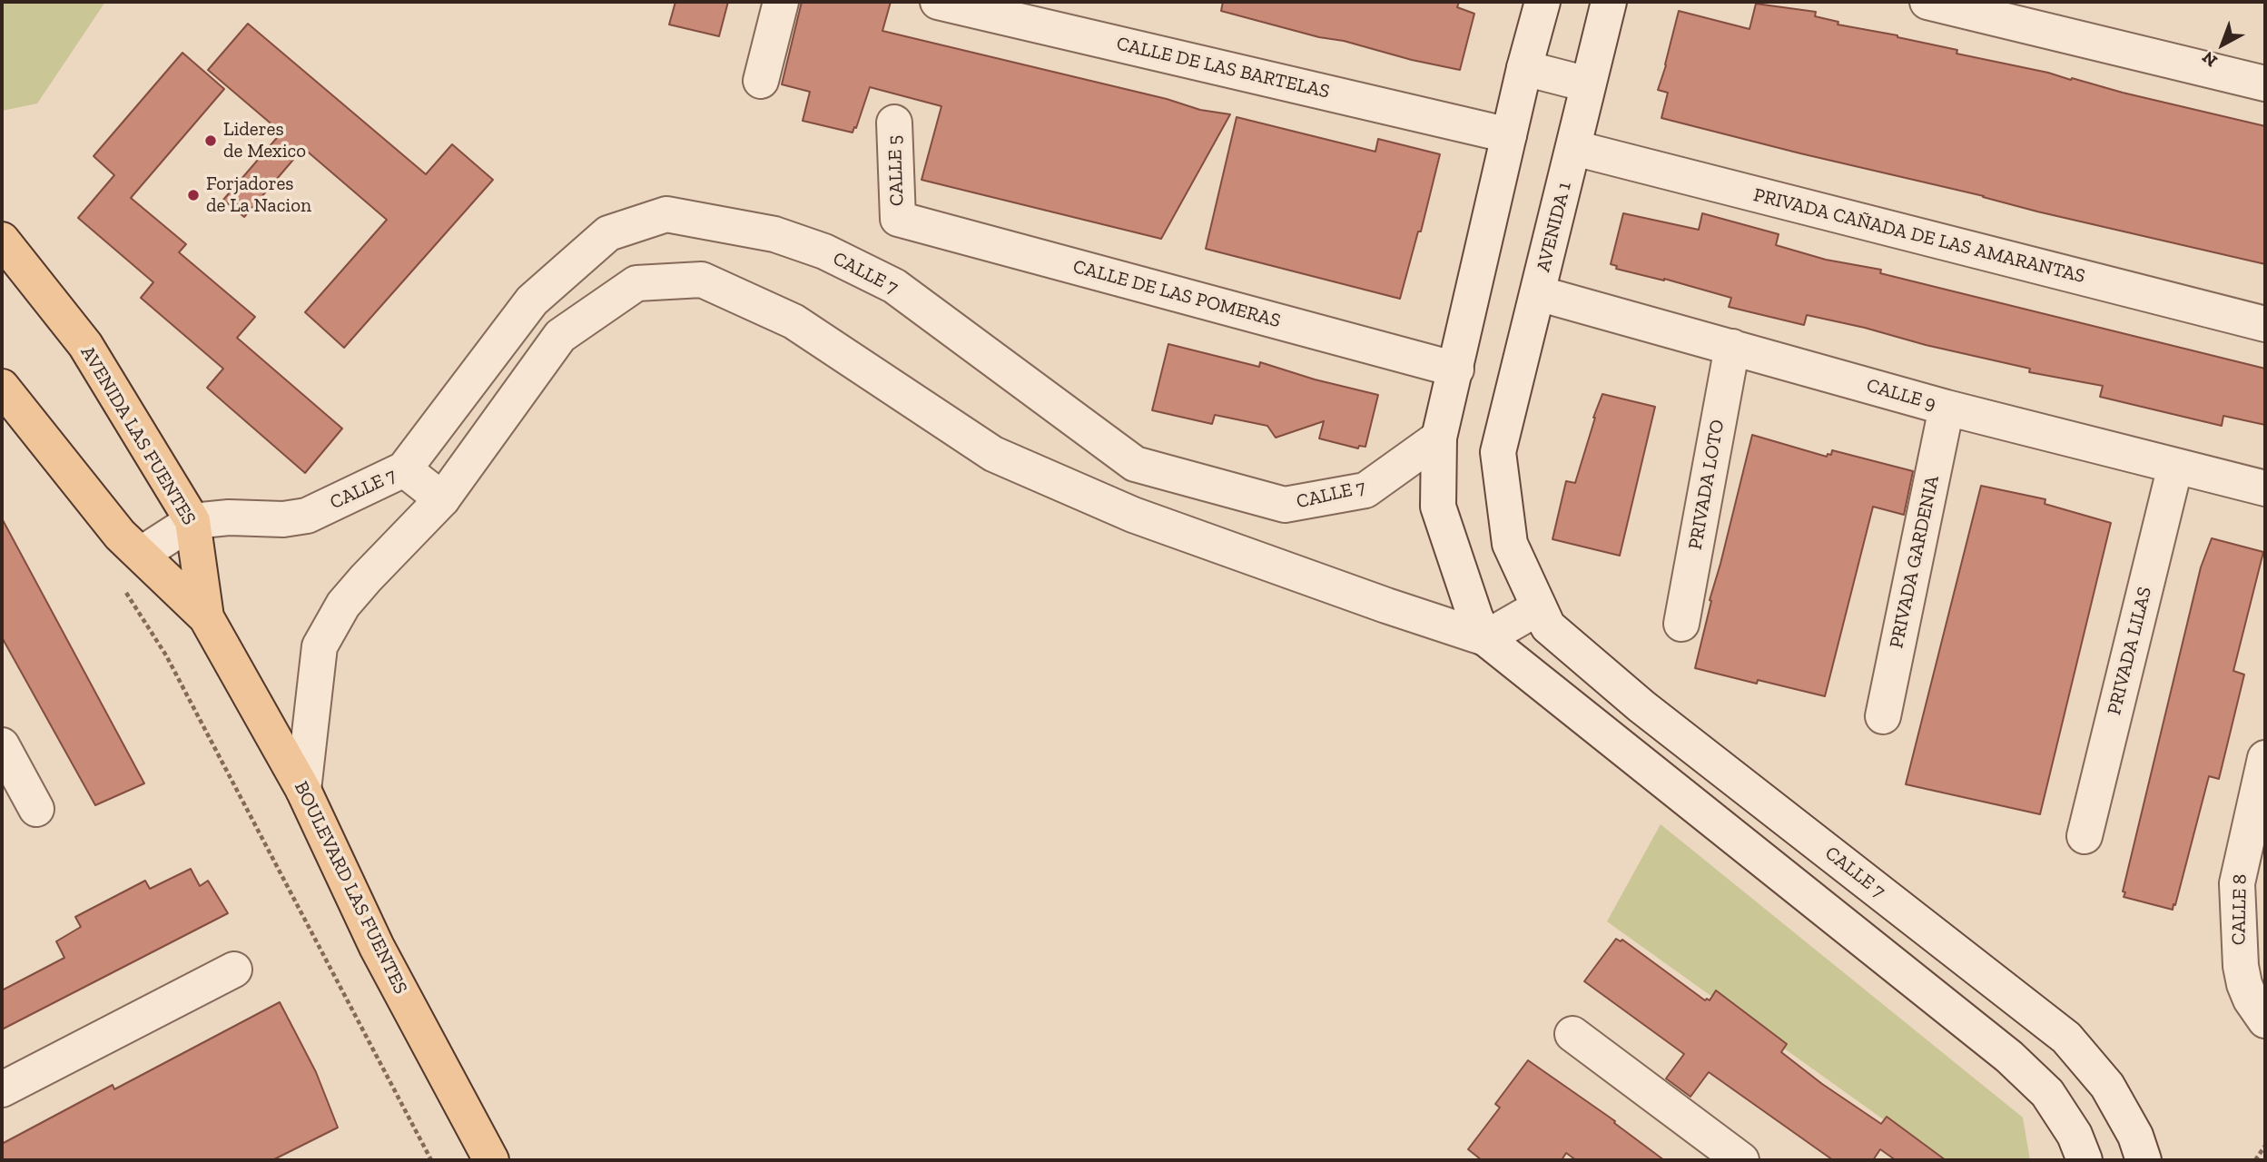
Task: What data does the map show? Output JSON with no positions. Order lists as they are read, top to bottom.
{
  "streets": {
    "main road": ["AVENIDA LAS FUENTES", "BOULEVARD LAS FUENTES"],
    "street": [
      "CALLE DE LAS BARTELAS",
      "CALLE 5",
      "AVENIDA 1",
      "PRIVADA CAÑADA DE LAS AMARANTAS",
      "CALLE 7",
      "CALLE DE LAS POMERAS",
      "CALLE 9",
      "PRIVADA LOTO",
      "PRIVADA GARDENIA",
      "PRIVADA LILAS",
      "CALLE 8"
    ]
  },
  "crossings": [
    ["CALLE 5", "CALLE DE LAS POMERAS"],
    ["AVENIDA 1", "PRIVADA CAÑADA DE LAS AMARANTAS"],
    ["AVENIDA 1", "CALLE 7"],
    ["AVENIDA 1", "CALLE 9"],
    ["CALLE 7", "AVENIDA LAS FUENTES"],
    ["CALLE 9", "PRIVADA LOTO"],
    ["CALLE 9", "PRIVADA GARDENIA"],
    ["CALLE 9", "PRIVADA LILAS"],
    ["AVENIDA LAS FUENTES", "BOULEVARD LAS FUENTES"]
  ],
  "places": ["Lideres de Mexico", "Forjadores de La Nacion"],
  "north": "bottom left"
}
